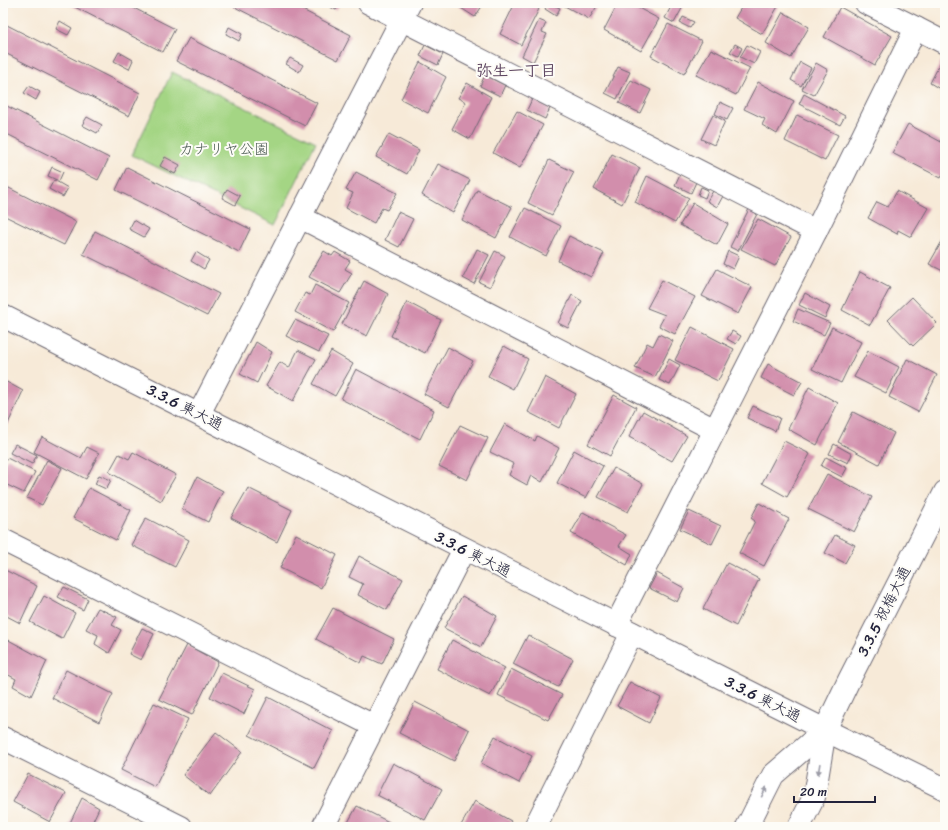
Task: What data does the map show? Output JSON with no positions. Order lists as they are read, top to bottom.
{
  "streets": {
    "street": ["3.3.6 東大通", "3.3.5 祝梅大通"]
  },
  "crossings": [
    ["3.3.6 東大通", "3.3.5 祝梅大通"]
  ],
  "districts": ["弥生一丁目"],
  "parks": ["カナリヤ公園"],
  "scale_bar": "20 m"
}
